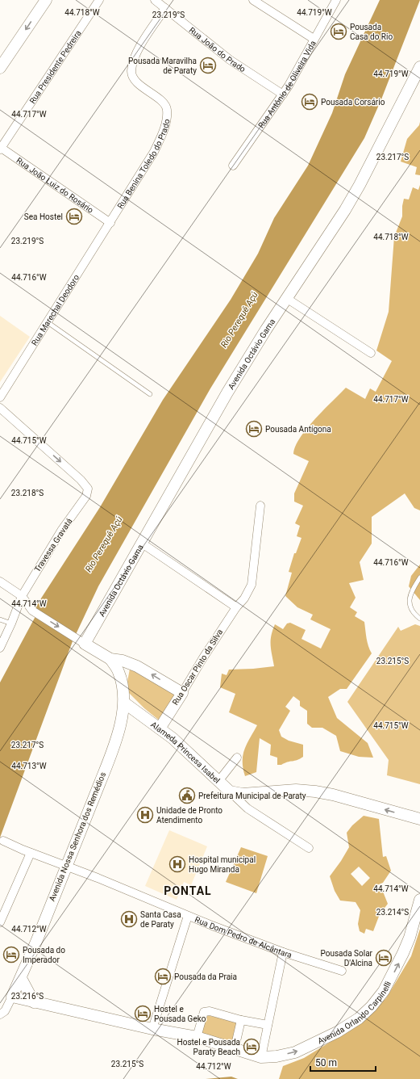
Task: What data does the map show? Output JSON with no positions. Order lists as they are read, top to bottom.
{
  "streets": {
    "street": [
      "Rua João do Prado",
      "Rua Presidente Pedreira",
      "Rua Antônio de Oliveira Vida",
      "Rua Benina Toledo do Prado",
      "Rua João Luiz do Rosário",
      "Rua Marechal Deodoro",
      "Avenida Octávio Gama",
      "Travessa Gravatá",
      "Rua Oscar Pinto da Silva",
      "Alameda Princesa Isabel",
      "Avenida Nossa Senhora dos Remédios",
      "Rua Dom Pedro de Alcântara",
      "Avenida Orlando Carpinelli"
    ]
  },
  "crossings": [
    ["Rua João do Prado", "Rua Antônio de Oliveira Vida"],
    ["Rua João do Prado", "Rua Benina Toledo do Prado"],
    ["Rua Presidente Pedreira", "Rua João Luiz do Rosário"],
    ["Rua Benina Toledo do Prado", "Rua João Luiz do Rosário"],
    ["Rua Benina Toledo do Prado", "Rua Marechal Deodoro"],
    ["Rua João Luiz do Rosário", "Rua Marechal Deodoro"],
    ["Rua Oscar Pinto da Silva", "Alameda Princesa Isabel"],
    ["Alameda Princesa Isabel", "Avenida Nossa Senhora dos Remédios"],
    ["Avenida Nossa Senhora dos Remédios", "Rua Dom Pedro de Alcântara"],
    ["Avenida Nossa Senhora dos Remédios", "Avenida Orlando Carpinelli"]
  ],
  "one_way": ["Avenida Orlando Carpinelli"],
  "districts": ["PONTAL"],
  "water": ["Rio Perequê Açú"],
  "places": {
    "hotel": [
      "Pousada Casa do Rio",
      "Pousada Maravilha de Paraty",
      "Pousada Corsário",
      "Sea Hostel",
      "Pousada Antígona",
      "Pousada do Imperador",
      "Pousada Solar D'Alcina",
      "Pousada da Praia",
      "Hostel e Pousada Geko",
      "Hostel e Pousada Paraty Beach"
    ],
    "public building": ["Prefeitura Municipal de Paraty"],
    "hospital": ["Unidade de Pronto Atendimento", "Hospital municipal Hugo Miranda", "Santa Casa de Paraty"]
  },
  "scale_bar": "50 m",
  "coordinates": [
    "44.718°W",
    "44.719°W",
    "23.219°S",
    "44.717°W",
    "23.217°S",
    "44.716°W",
    "44.715°W",
    "23.218°S",
    "44.714°W",
    "23.215°S",
    "44.713°W",
    "23.214°S",
    "44.712°W",
    "23.216°S"
  ]
}
